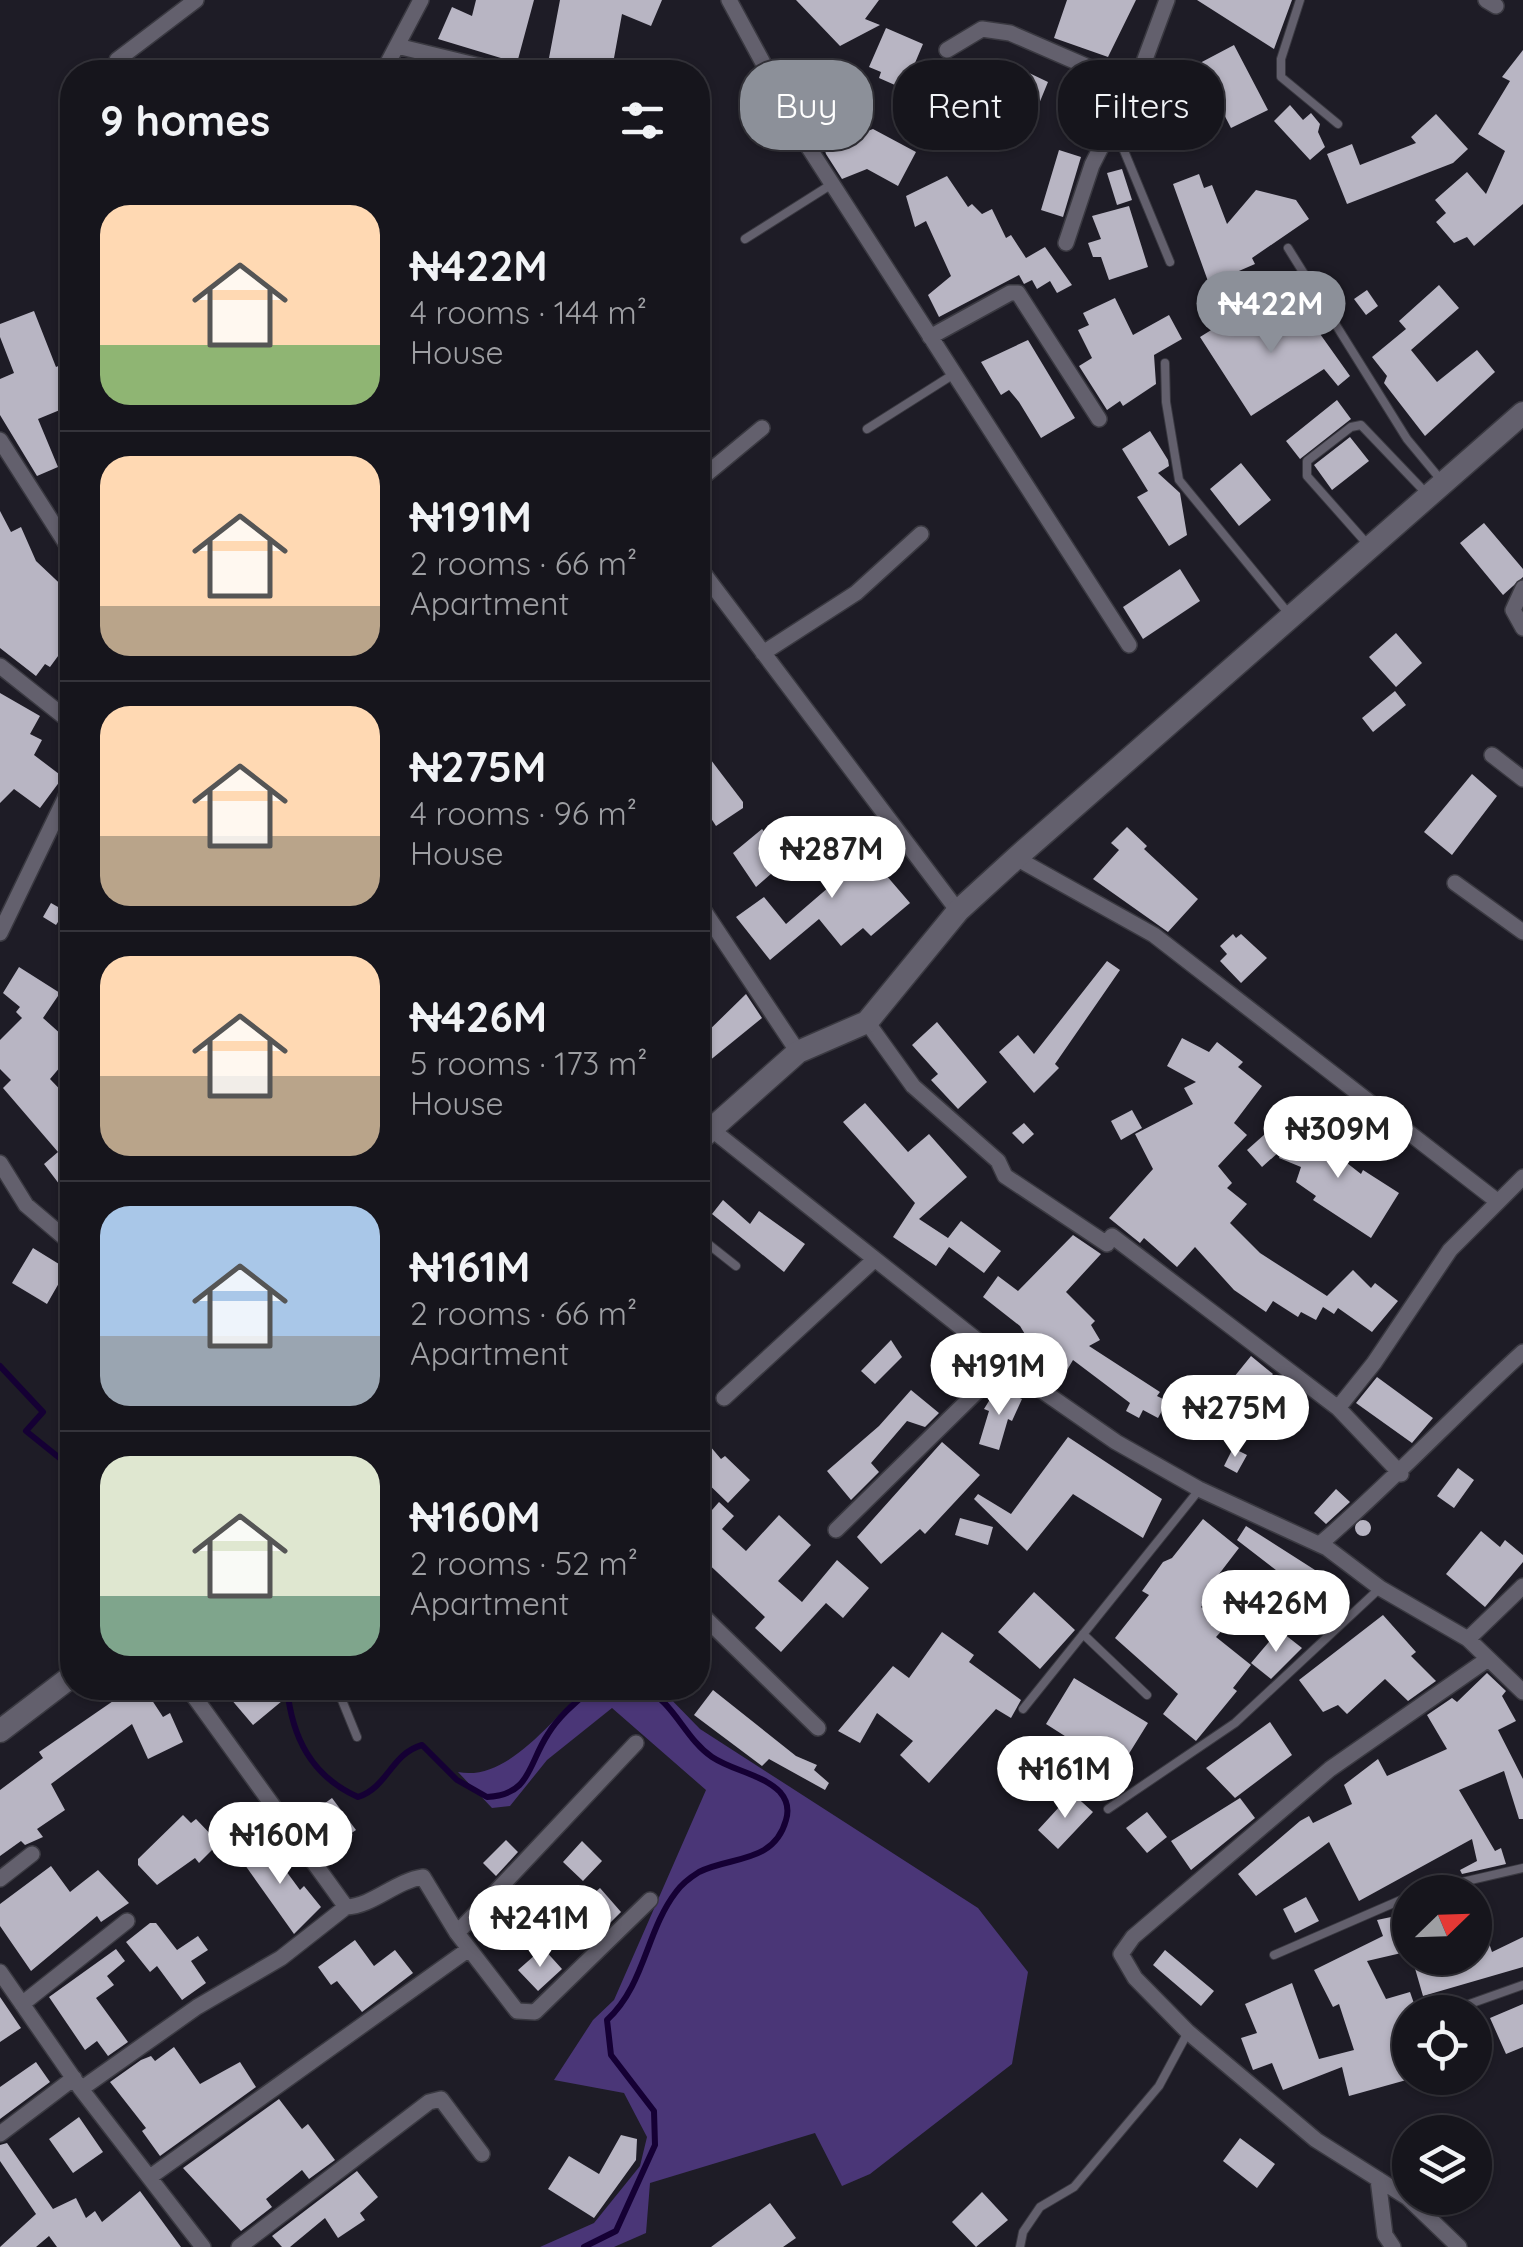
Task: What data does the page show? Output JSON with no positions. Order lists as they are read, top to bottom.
{
  "north": "top right",
  "page": {
    "chip": ["Buy", "Rent", "Filters"],
    "heading": "9 homes",
    "list": [
      {
        "name": "₦422M",
        "note": "4 rooms · 144 m² · House"
      },
      {
        "name": "₦191M",
        "note": "2 rooms · 66 m² · Apartment"
      },
      {
        "name": "₦275M",
        "note": "4 rooms · 96 m² · House"
      },
      {
        "name": "₦426M",
        "note": "5 rooms · 173 m² · House"
      },
      {
        "name": "₦161M",
        "note": "2 rooms · 66 m² · Apartment"
      },
      {
        "name": "₦160M",
        "note": "2 rooms · 52 m² · Apartment"
      }
    ],
    "price": [
      "₦422M",
      "₦287M",
      "₦309M",
      "₦191M",
      "₦275M",
      "₦426M",
      "₦161M",
      "₦160M",
      "₦241M"
    ]
  }
}
